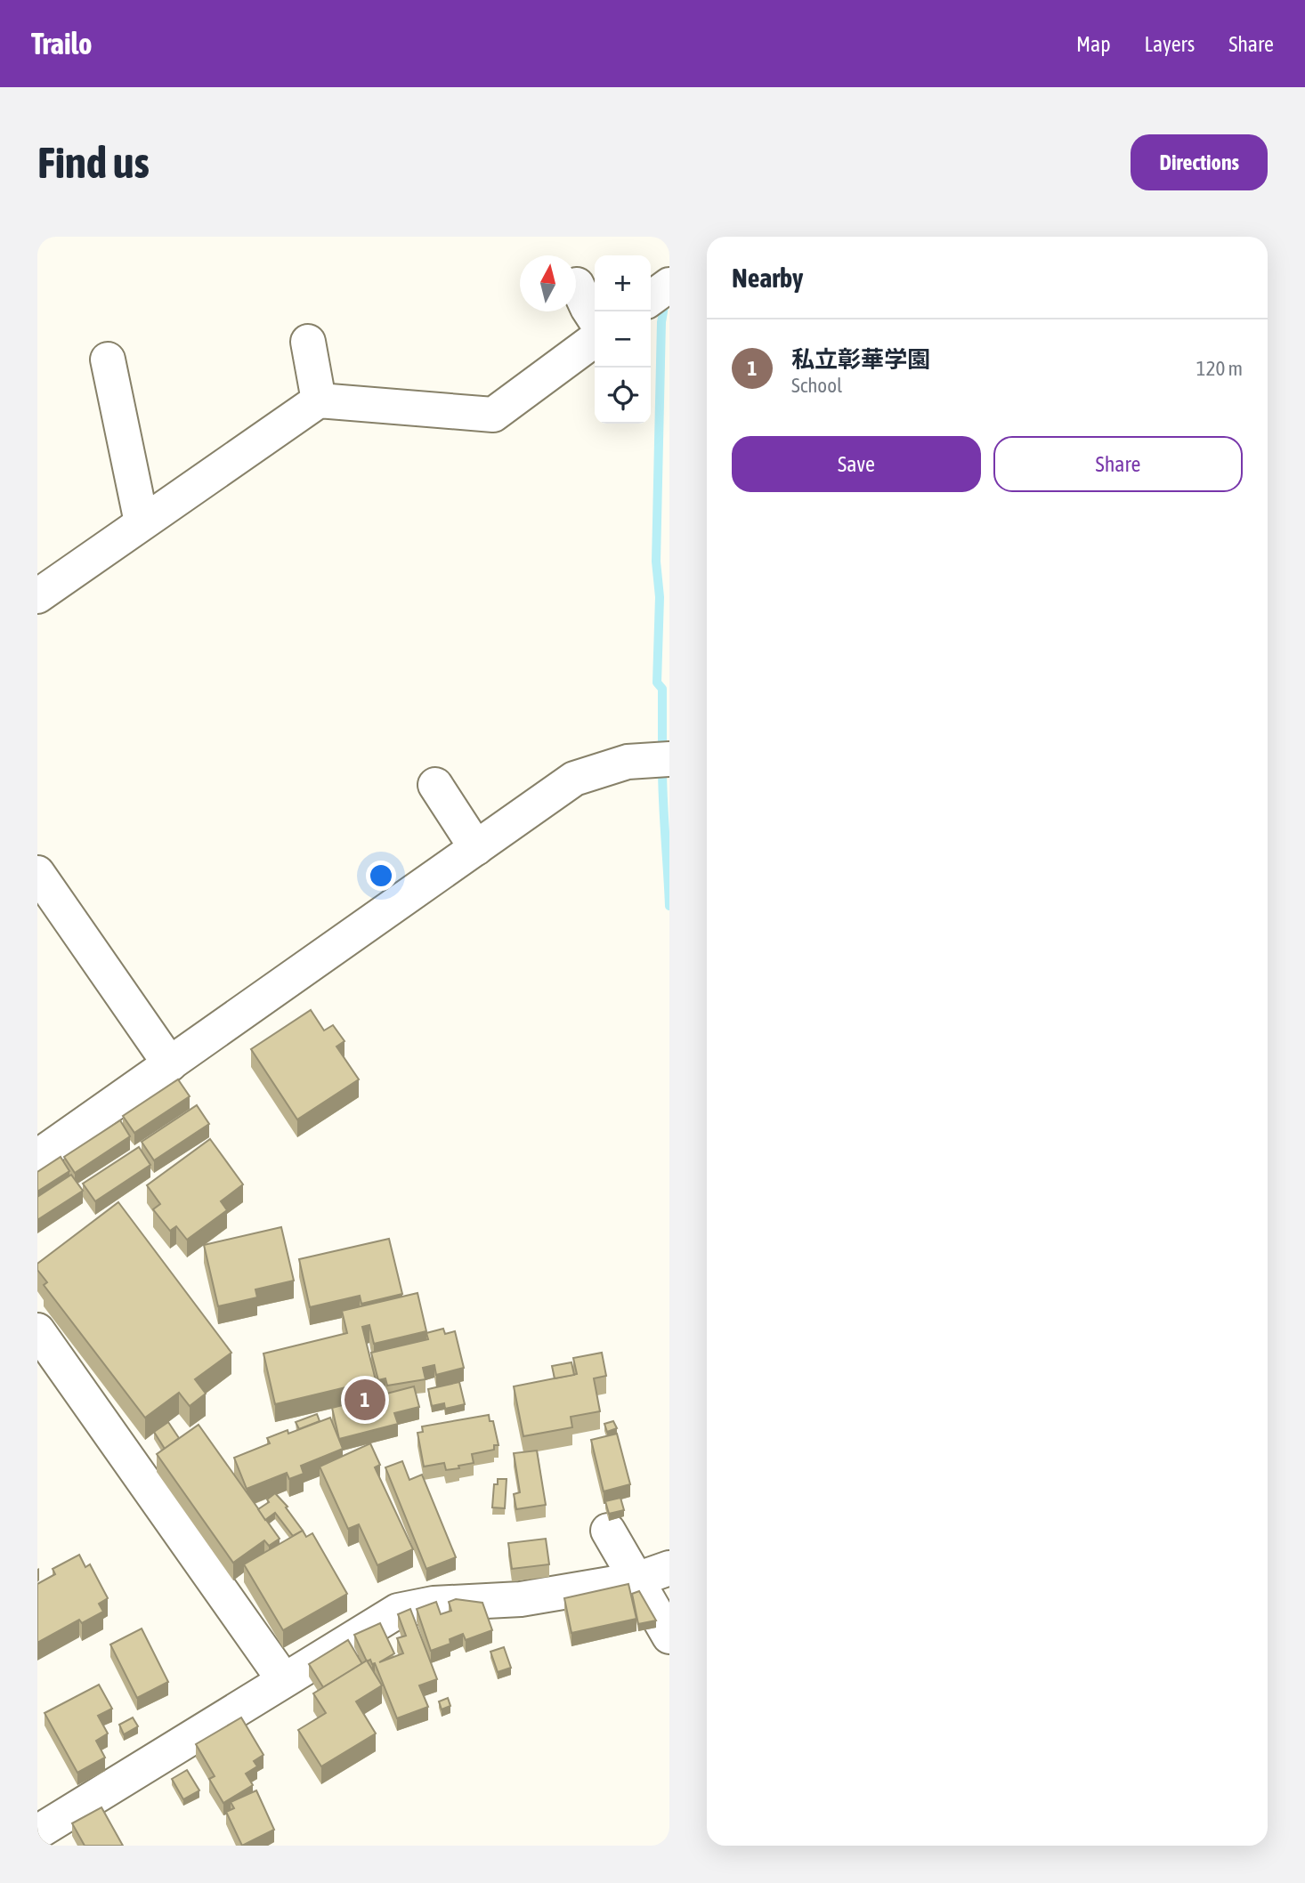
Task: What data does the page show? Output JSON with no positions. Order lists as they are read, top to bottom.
{
  "north": "top",
  "page": {
    "header": "Trailo",
    "nav": ["Map", "Layers", "Share"],
    "buttons": [
      "Directions",
      ["Save", "Share"]
    ],
    "title": "Find us",
    "heading": "Nearby",
    "map_buttons": ["+", "−"],
    "list": [
      {
        "mark": "1",
        "name": "私立彰華学園",
        "note": "School",
        "value": "120 m"
      }
    ],
    "pins": "1"
  }
}
